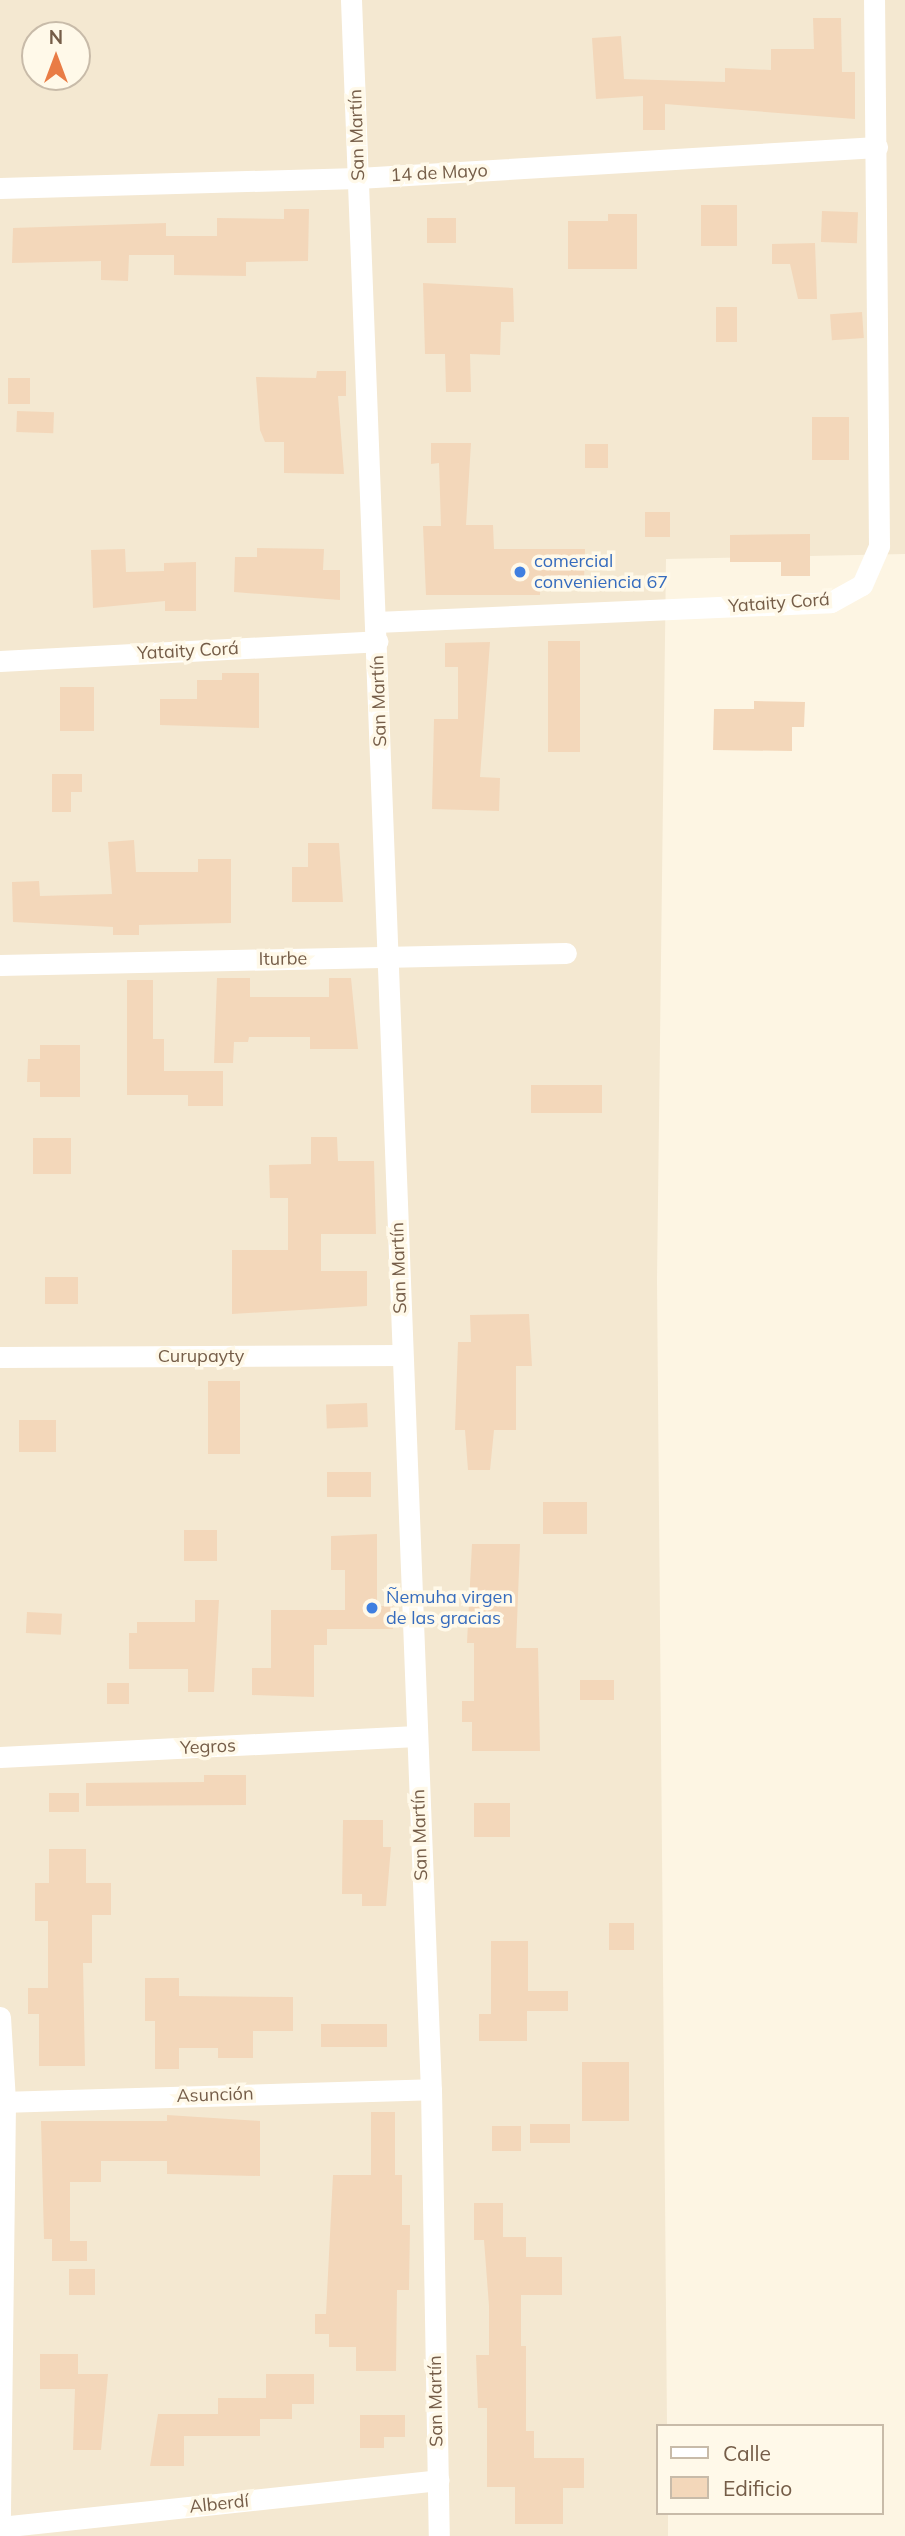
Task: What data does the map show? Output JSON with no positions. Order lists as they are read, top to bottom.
{
  "streets": {
    "street": [
      "San Martín",
      "14 de Mayo",
      "Yataity Corá",
      "Iturbe",
      "Curupayty",
      "Yegros",
      "Asunción",
      "Alberdí"
    ]
  },
  "crossings": [
    ["San Martín", "14 de Mayo"],
    ["San Martín", "Yataity Corá"],
    ["San Martín", "Iturbe"],
    ["San Martín", "Curupayty"],
    ["San Martín", "Yegros"],
    ["San Martín", "Asunción"],
    ["San Martín", "Alberdí"],
    ["14 de Mayo", "Yataity Corá"]
  ],
  "places": ["comercial conveniencia 67", "Ñemuha virgen de las gracias"],
  "legend": ["Calle", "Edificio"],
  "north": "top"
}
